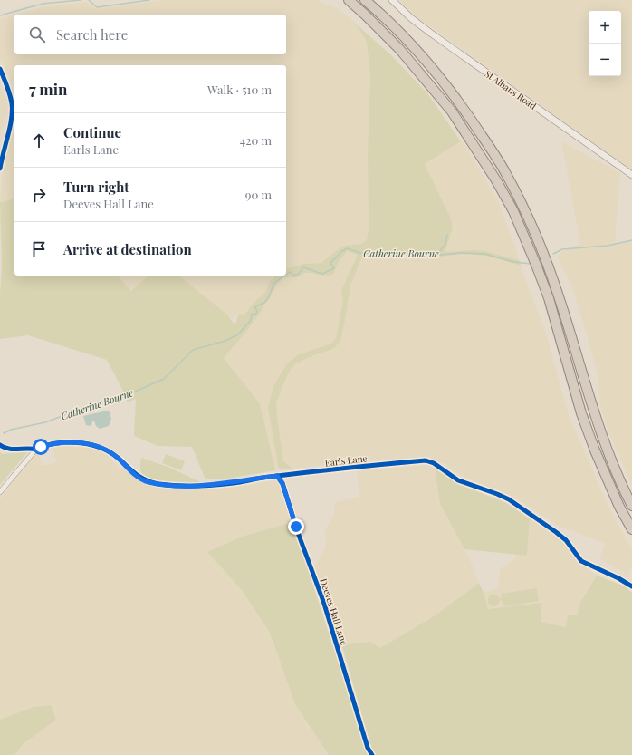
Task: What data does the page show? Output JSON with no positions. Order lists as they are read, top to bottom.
{
  "streets": {
    "main road": ["St Albans Road"],
    "street": ["Earls Lane", "Deeves Hall Lane"]
  },
  "crossings": [
    ["Earls Lane", "Deeves Hall Lane"]
  ],
  "water": ["Catherine Bourne"],
  "page": {
    "map_buttons": ["+", "−"],
    "search": "Search here",
    "heading": ["7 min", "Walk · 510 m"],
    "list": [
      ["Continue", "Earls Lane", "420 m"],
      ["Turn right", "Deeves Hall Lane", "90 m"],
      "Arrive at destination"
    ]
  }
}
